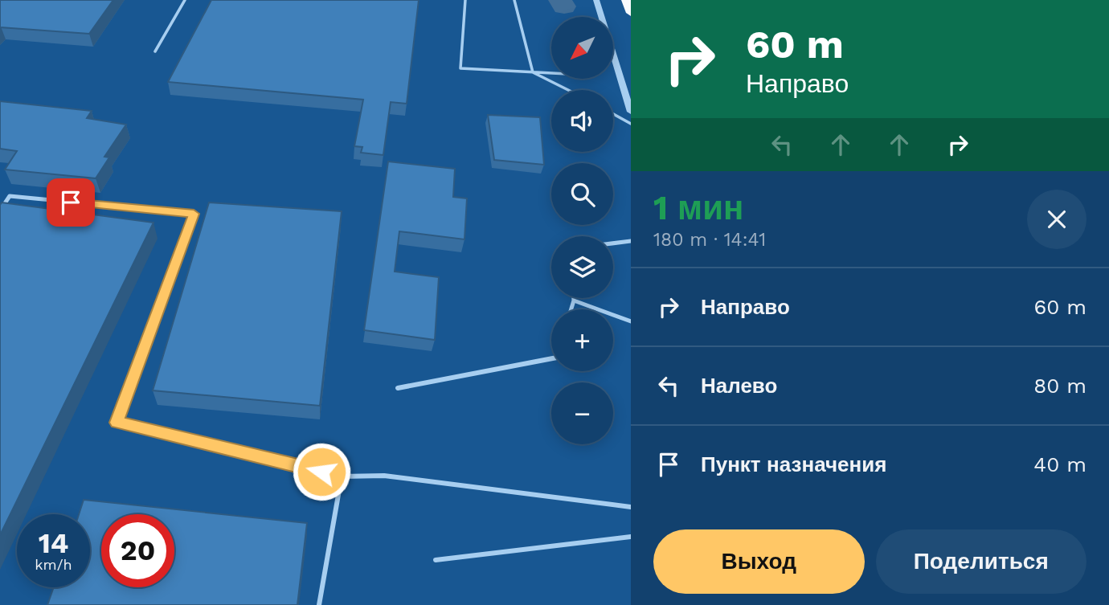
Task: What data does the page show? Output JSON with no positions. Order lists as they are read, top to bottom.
{
  "north": "bottom left",
  "page": {
    "turn": ["60 m", "Направо"],
    "map_buttons": ["+", "−"],
    "heading": ["1 мин", "180 m · 14:41"],
    "list": [
      {
        "name": "Направо",
        "value": "60 m"
      },
      {
        "name": "Налево",
        "value": "80 m"
      },
      {
        "name": "Пункт назначения",
        "value": "40 m"
      }
    ],
    "speed": "14 km/h",
    "limit": "20",
    "buttons": ["Выход", "Поделиться"]
  }
}
